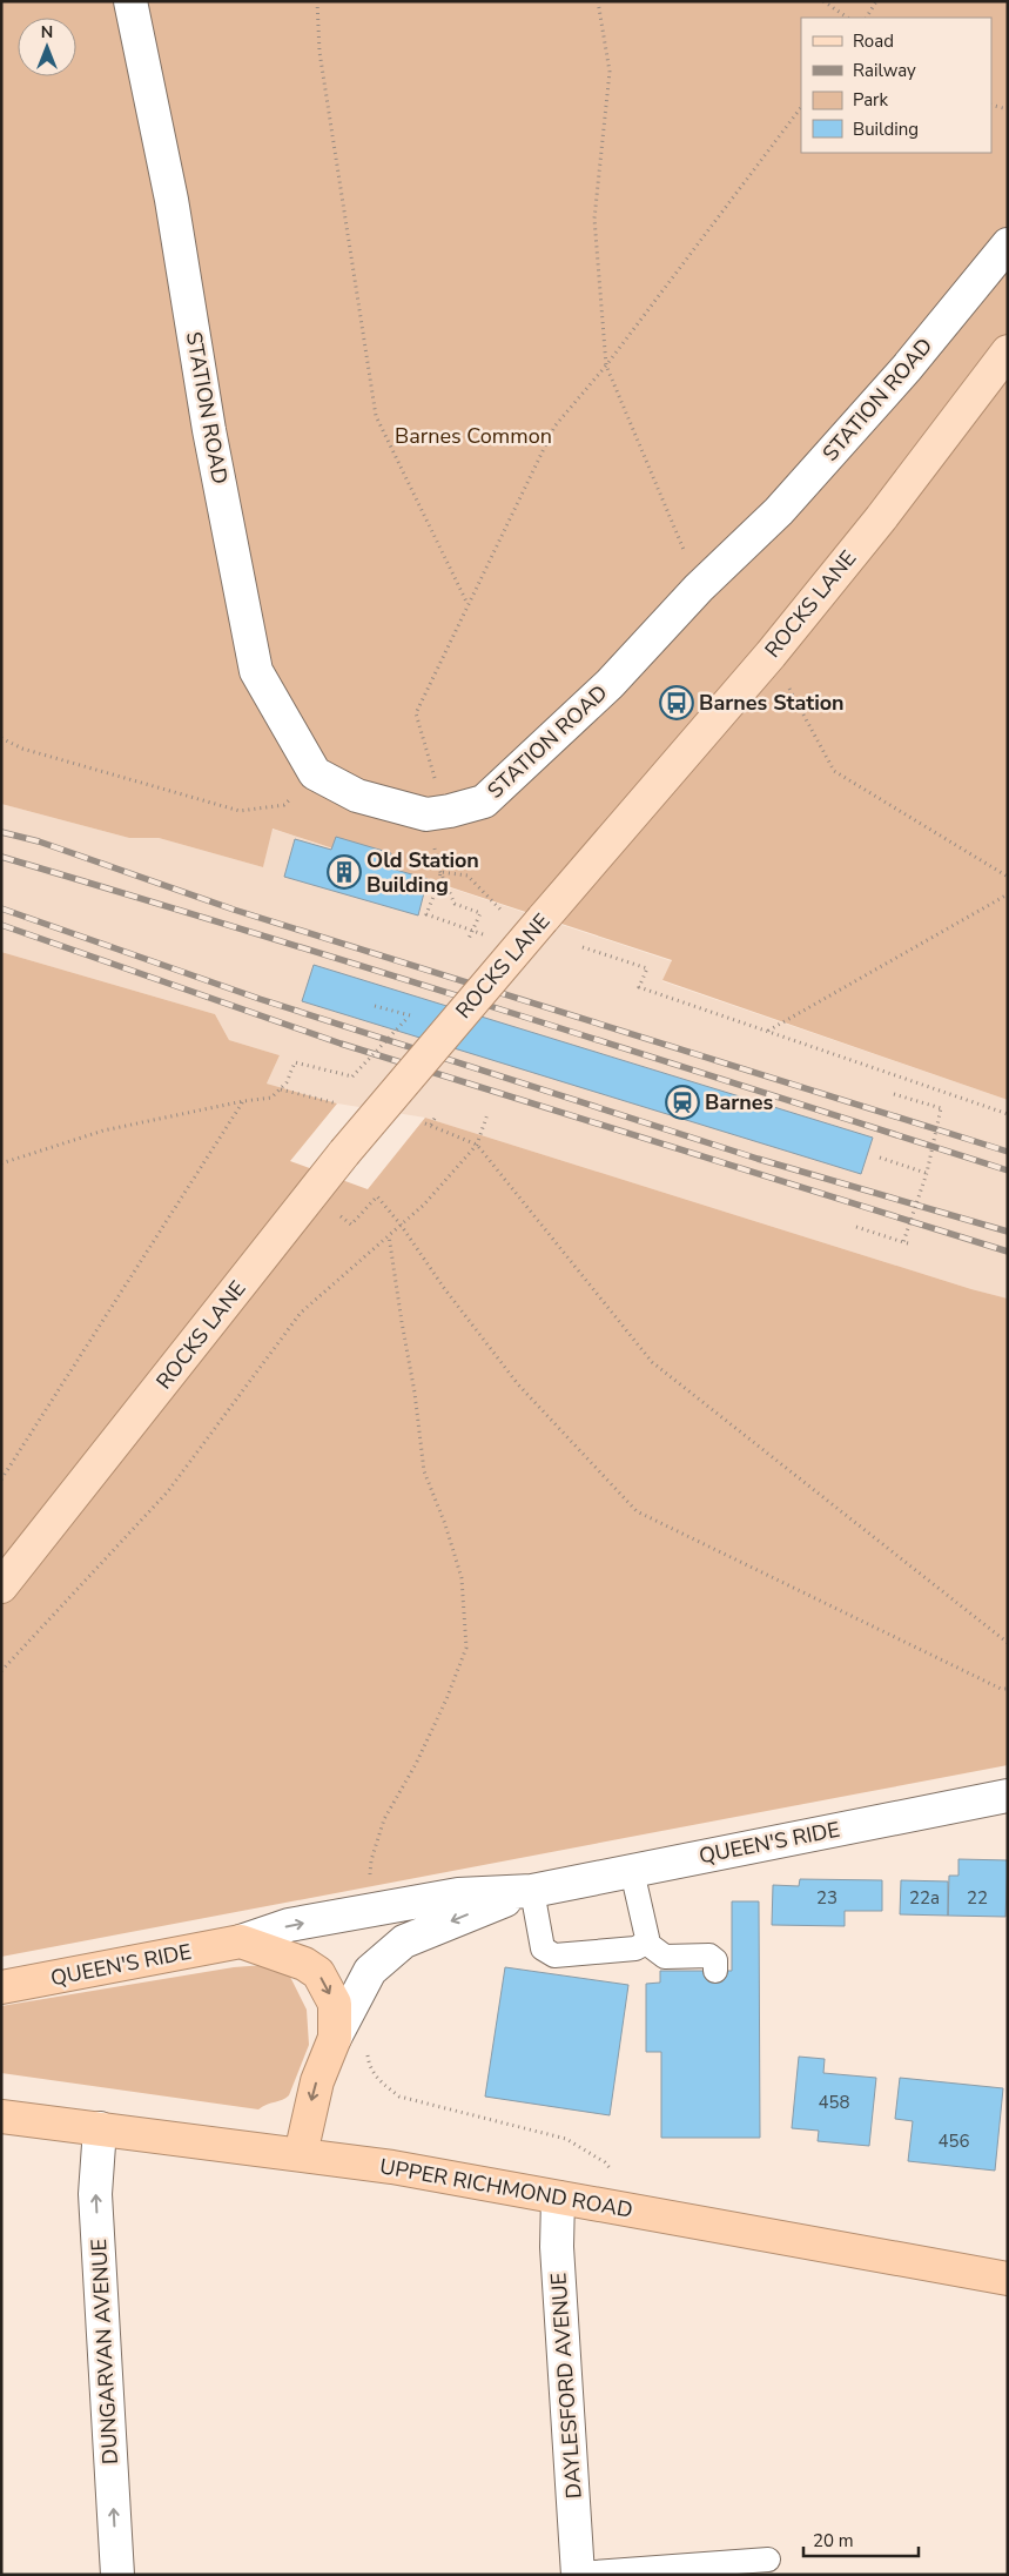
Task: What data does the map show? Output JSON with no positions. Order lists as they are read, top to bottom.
{
  "streets": {
    "highway": ["QUEEN'S RIDE", "UPPER RICHMOND ROAD"],
    "main road": ["ROCKS LANE"],
    "street": ["STATION ROAD", "DUNGARVAN AVENUE", "DAYLESFORD AVENUE"]
  },
  "crossings": [
    ["QUEEN'S RIDE", "UPPER RICHMOND ROAD"],
    ["UPPER RICHMOND ROAD", "DUNGARVAN AVENUE"],
    ["UPPER RICHMOND ROAD", "DAYLESFORD AVENUE"]
  ],
  "one_way": ["DUNGARVAN AVENUE"],
  "parks": ["Barnes Common"],
  "places": {
    "bus stop": ["Barnes Station"],
    "building": ["Old Station Building"],
    "station": ["Barnes"]
  },
  "house_numbers": [
    "23",
    "22a",
    "22",
    "458",
    "456"
  ],
  "legend": [
    "Road",
    "Railway",
    "Park",
    "Building"
  ],
  "scale_bar": "20 m",
  "north": "top"
}
